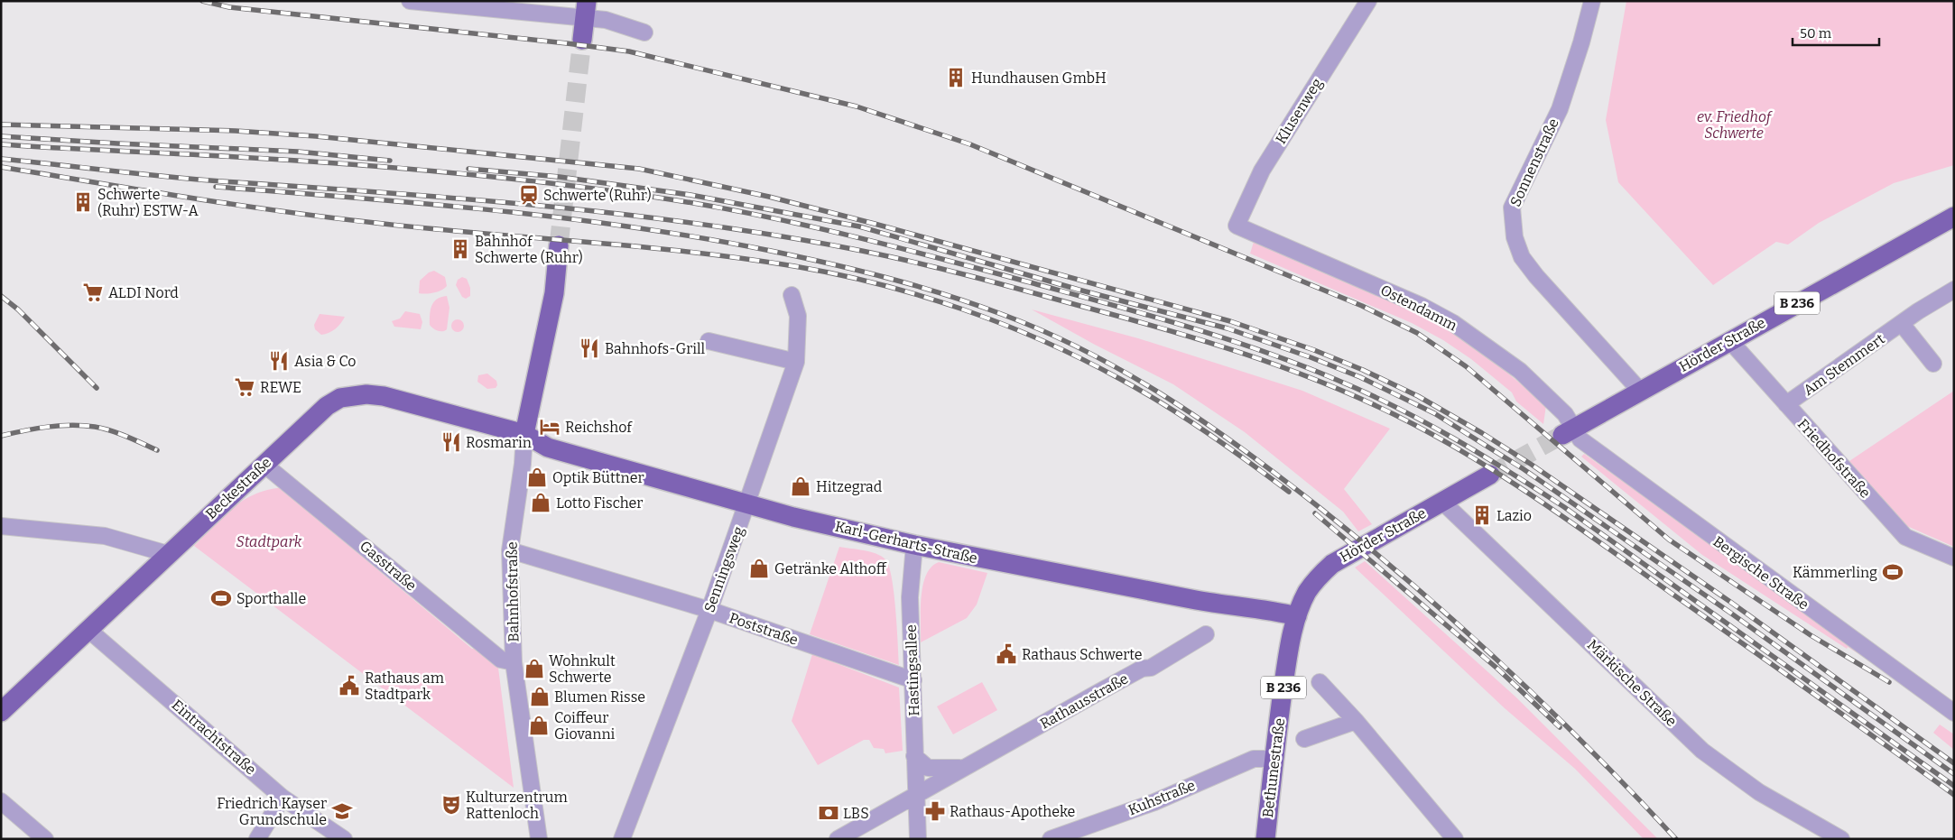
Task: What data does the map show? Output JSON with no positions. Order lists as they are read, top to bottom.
{
  "streets": {
    "main road": [
      "B 236",
      "Hörder Straße",
      "Beckestraße",
      "Karl-Gerharts-Straße",
      "Bahnhofstraße",
      "Bethunestraße"
    ],
    "street": [
      "Klusenweg",
      "Sonnenstraße",
      "Ostendamm",
      "Am Stemmert",
      "Friedhofstraße",
      "Gasstraße",
      "Senningsweg",
      "Bergische Straße",
      "Poststraße",
      "Hastingsallee",
      "Märkische Straße",
      "Rathausstraße",
      "Eintrachtstraße",
      "Kuhstraße"
    ]
  },
  "crossings": [
    ["Klusenweg", "Ostendamm"],
    ["Sonnenstraße", "Hörder Straße"],
    ["Ostendamm", "Hörder Straße"],
    ["Ostendamm", "Bergische Straße"],
    ["Hörder Straße", "Friedhofstraße"],
    ["Hörder Straße", "Karl-Gerharts-Straße"],
    ["Hörder Straße", "Bergische Straße"],
    ["Hörder Straße", "Märkische Straße"],
    ["Hörder Straße", "Bethunestraße"],
    ["Am Stemmert", "Friedhofstraße"],
    ["Beckestraße", "Karl-Gerharts-Straße"],
    ["Beckestraße", "Gasstraße"],
    ["Beckestraße", "Bahnhofstraße"],
    ["Beckestraße", "Eintrachtstraße"],
    ["Karl-Gerharts-Straße", "Senningsweg"],
    ["Karl-Gerharts-Straße", "Bahnhofstraße"],
    ["Karl-Gerharts-Straße", "Hastingsallee"],
    ["Karl-Gerharts-Straße", "Bethunestraße"],
    ["Gasstraße", "Bahnhofstraße"],
    ["Senningsweg", "Poststraße"],
    ["Bahnhofstraße", "Poststraße"],
    ["Poststraße", "Hastingsallee"],
    ["Hastingsallee", "Rathausstraße"],
    ["Bethunestraße", "Kuhstraße"]
  ],
  "parks": ["ev. Friedhof Schwerte", "Stadtpark"],
  "places": {
    "building": [
      "Hundhausen GmbH",
      "Schwerte (Ruhr) ESTW-A",
      "Bahnhof Schwerte (Ruhr)",
      "Lazio"
    ],
    "station": ["Schwerte (Ruhr)"],
    "supermarket": ["ALDI Nord", "REWE"],
    "restaurant": ["Bahnhofs-Grill", "Asia & Co", "Rosmarin"],
    "hotel": ["Reichshof"],
    "shop": [
      "Optik Büttner",
      "Hitzegrad",
      "Lotto Fischer",
      "Getränke Althoff",
      "Wohnkult Schwerte",
      "Blumen Risse",
      "Coiffeur Giovanni"
    ],
    "sports": ["Kämmerling", "Sporthalle"],
    "public building": ["Rathaus Schwerte", "Rathaus am Stadtpark"],
    "theatre": ["Kulturzentrum Rattenloch"],
    "school or university": ["Friedrich Kayser Grundschule"],
    "pharmacy": ["Rathaus-Apotheke"],
    "bank": ["LBS"]
  },
  "scale_bar": "50 m"
}
